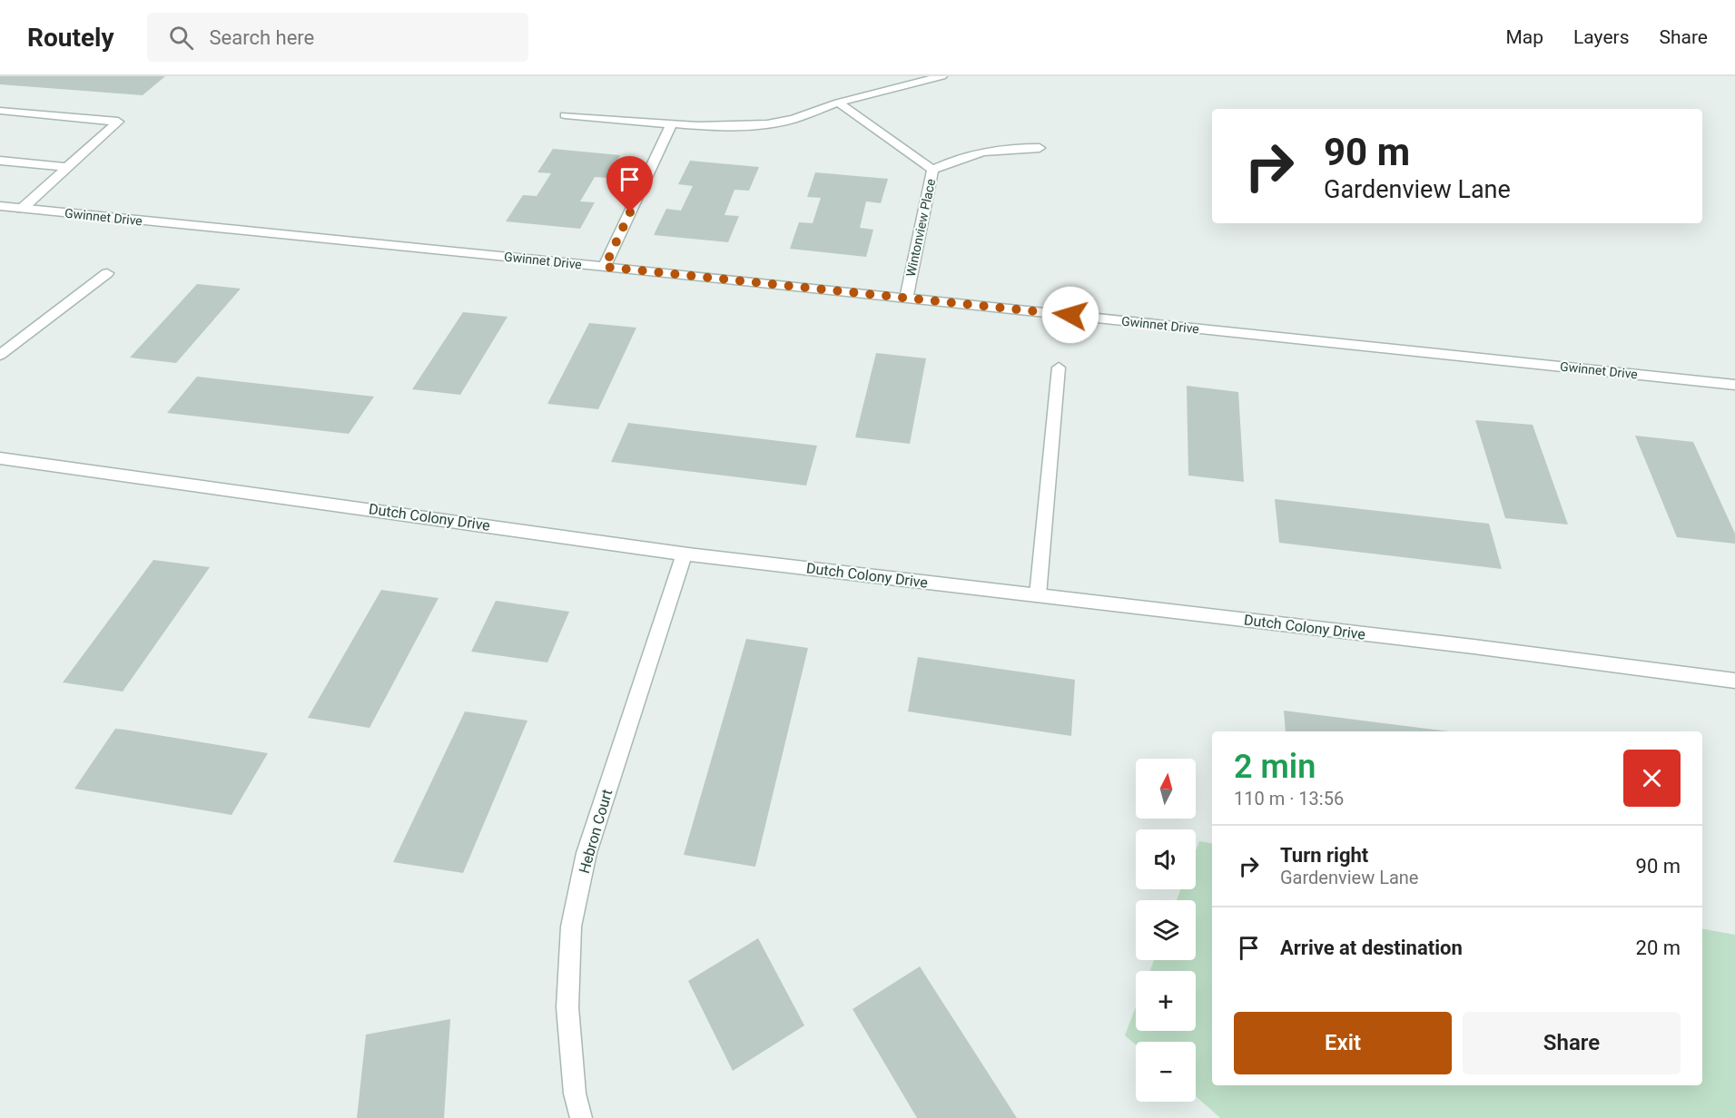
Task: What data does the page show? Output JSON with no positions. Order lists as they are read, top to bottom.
{
  "streets": {
    "street": [
      "Gwinnet Drive",
      "Wintonview Place",
      "Dutch Colony Drive",
      "Hebron Court"
    ]
  },
  "crossings": [
    ["Gwinnet Drive", "Wintonview Place"],
    ["Dutch Colony Drive", "Hebron Court"]
  ],
  "north": "top",
  "page": {
    "header": "Routely",
    "search": "Search here",
    "nav": ["Map", "Layers", "Share"],
    "turn": ["90 m", "Gardenview Lane"],
    "heading": ["2 min", "110 m · 13:56"],
    "map_buttons": ["+", "−"],
    "list": [
      {
        "name": "Turn right",
        "note": "Gardenview Lane",
        "value": "90 m"
      },
      {
        "name": "Arrive at destination",
        "value": "20 m"
      }
    ],
    "buttons": ["Exit", "Share"]
  }
}
